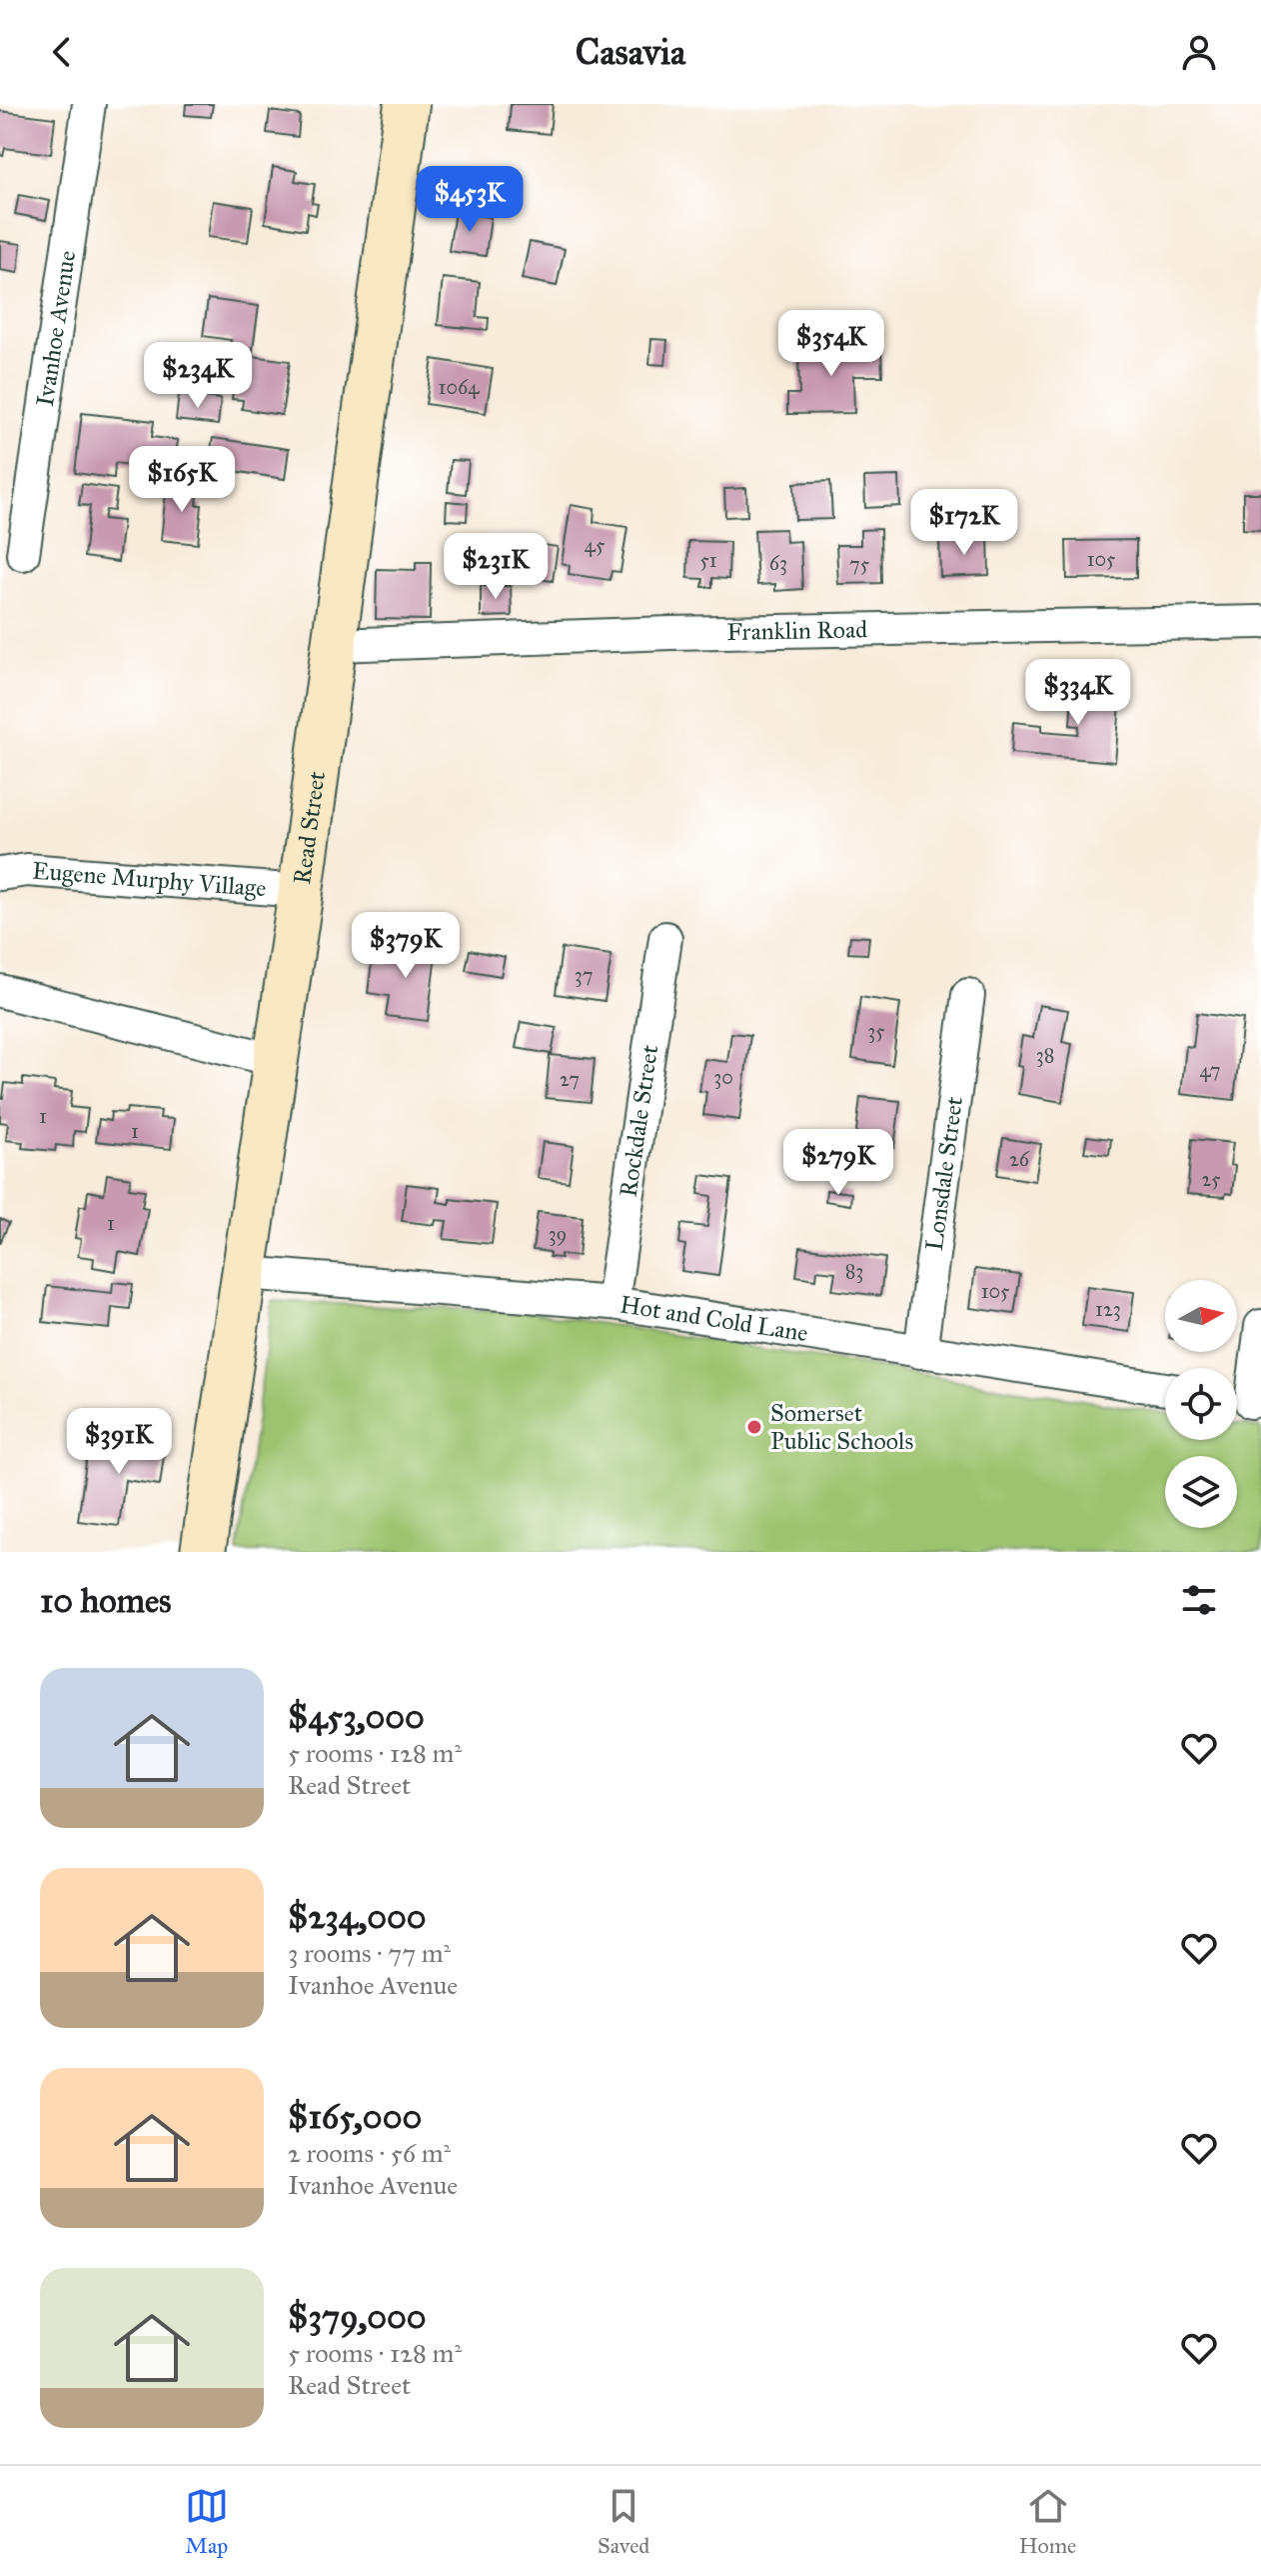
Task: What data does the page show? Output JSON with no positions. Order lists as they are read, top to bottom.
{
  "streets": {
    "main road": ["Read Street"],
    "street": [
      "Ivanhoe Avenue",
      "Franklin Road",
      "Eugene Murphy Village",
      "Rockdale Street",
      "Lonsdale Street",
      "Hot and Cold Lane"
    ]
  },
  "crossings": [
    ["Franklin Road", "Read Street"],
    ["Read Street", "Eugene Murphy Village"],
    ["Read Street", "Hot and Cold Lane"],
    ["Rockdale Street", "Hot and Cold Lane"],
    ["Lonsdale Street", "Hot and Cold Lane"]
  ],
  "places": ["Somerset Public Schools"],
  "house_numbers": [
    "1064",
    "45",
    "105",
    "51",
    "63",
    "75",
    "37",
    "35",
    "38",
    "47",
    "30",
    "27",
    "1",
    "1",
    "26",
    "25",
    "1",
    "39",
    "83",
    "105",
    "123"
  ],
  "north": "right",
  "page": {
    "header": "Casavia",
    "price": [
      "$453K",
      "$354K",
      "$234K",
      "$165K",
      "$172K",
      "$231K",
      "$334K",
      "$379K",
      "$279K",
      "$391K"
    ],
    "heading": "10 homes",
    "list": [
      {
        "name": "$453,000",
        "note": "5 rooms · 128 m² · Read Street"
      },
      {
        "name": "$234,000",
        "note": "3 rooms · 77 m² · Ivanhoe Avenue"
      },
      {
        "name": "$165,000",
        "note": "2 rooms · 56 m² · Ivanhoe Avenue"
      },
      {
        "name": "$379,000",
        "note": "5 rooms · 128 m² · Read Street"
      }
    ],
    "tabs": ["Map", "Saved", "Home"]
  }
}
